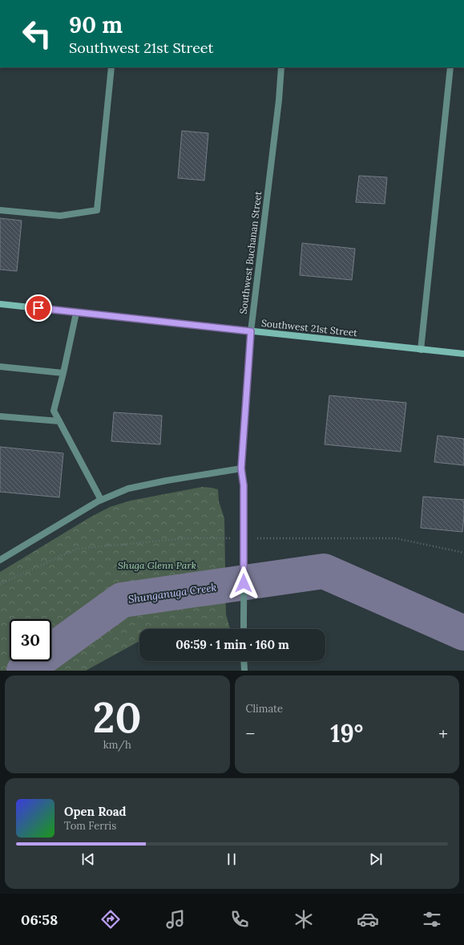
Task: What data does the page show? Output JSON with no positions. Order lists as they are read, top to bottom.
{
  "streets": {
    "main road": ["Southwest 21st Street"],
    "street": ["Southwest Buchanan Street"]
  },
  "crossings": [
    ["Southwest Buchanan Street", "Southwest 21st Street"]
  ],
  "water": ["Shunganuga Creek"],
  "parks": ["Shuga Glenn Park"],
  "page": {
    "turn": ["90 m", "Southwest 21st Street"],
    "limit": "30",
    "trip": "06:59 · 1 min · 160 m",
    "tile": [
      ["20", "km/h"],
      "Climate"
    ],
    "heat": ["−", "19°", "+"],
    "song": ["Open Road", "Tom Ferris"],
    "tabs": "06:58"
  }
}
